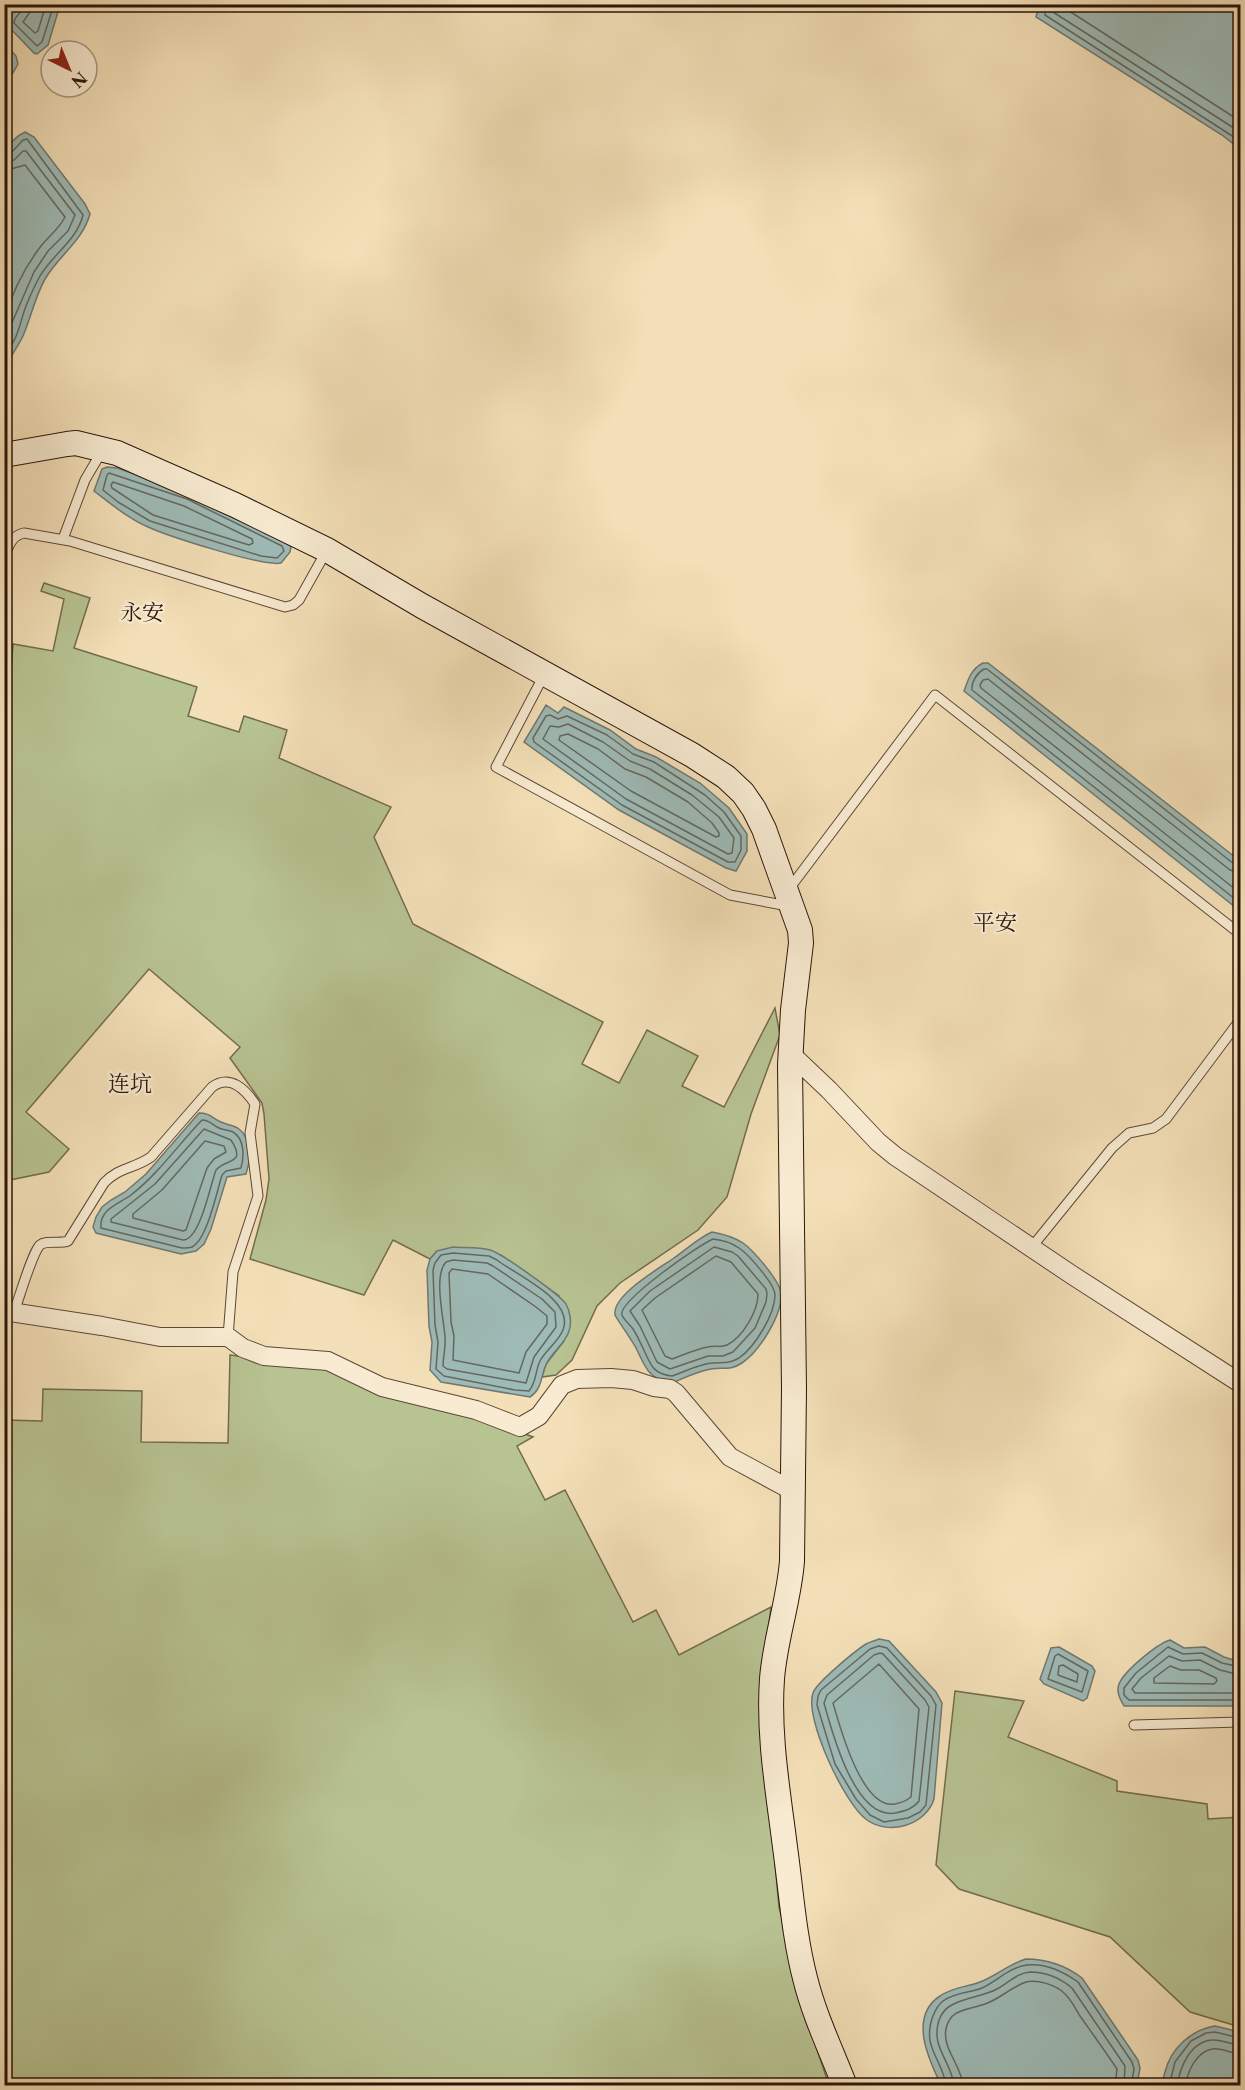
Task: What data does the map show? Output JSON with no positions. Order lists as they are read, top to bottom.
{
  "districts": ["永安", "平安", "连坑"],
  "north": "bottom right"
}
